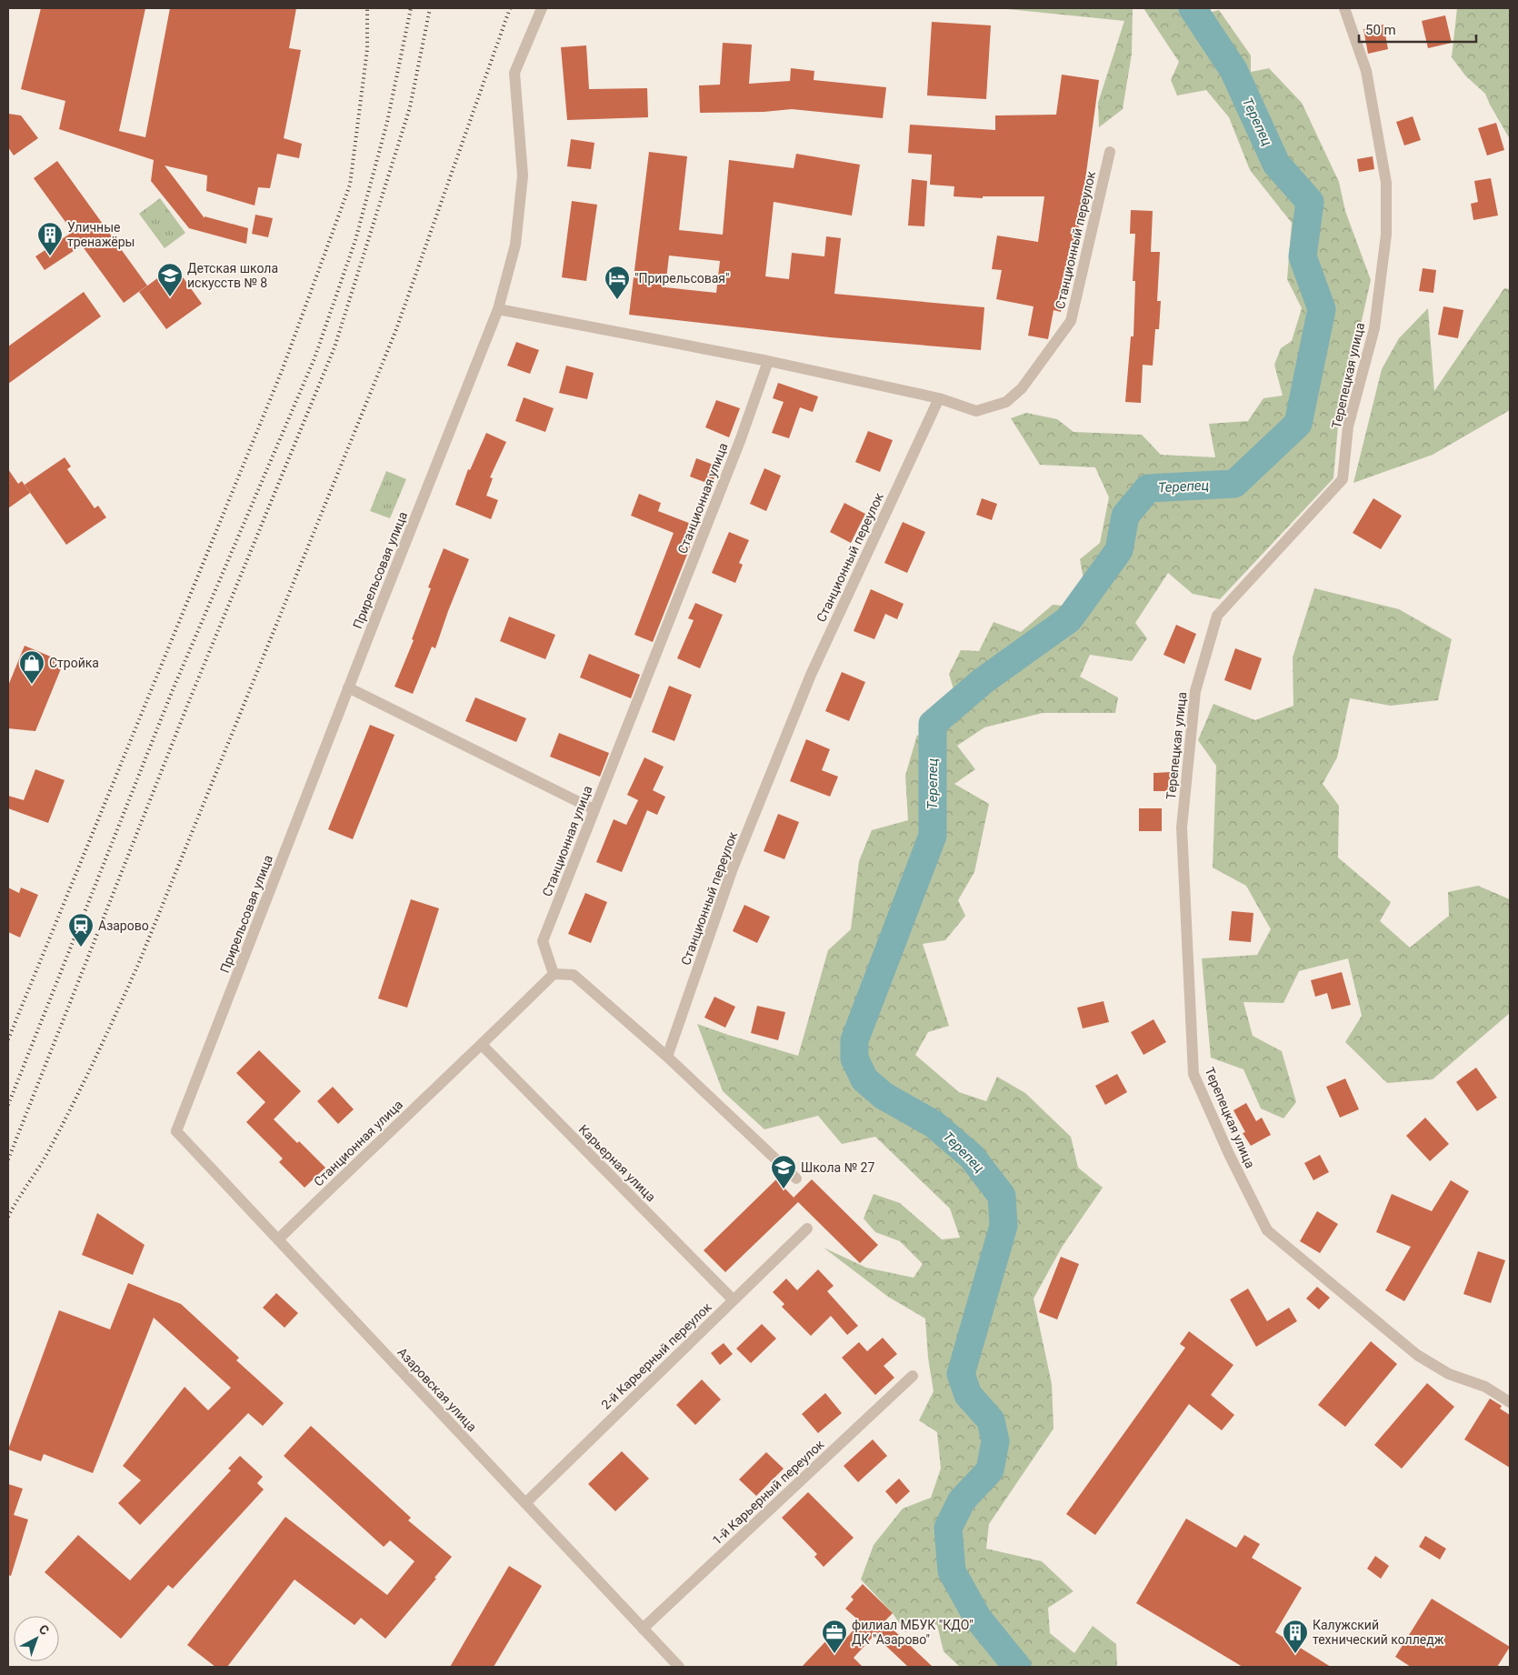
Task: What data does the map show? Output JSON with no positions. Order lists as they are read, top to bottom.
{
  "streets": {
    "street": [
      "Станционный переулок",
      "Терепецкая улица",
      "Станционная улица",
      "Прирельсовая улица",
      "Карьерная улица",
      "2-й Карьерный переулок",
      "Азаровская улица",
      "1-й Карьерный переулок"
    ]
  },
  "crossings": [
    ["Станционная улица", "Карьерная улица"],
    ["Станционная улица", "Азаровская улица"],
    ["Прирельсовая улица", "Азаровская улица"],
    ["Карьерная улица", "2-й Карьерный переулок"],
    ["2-й Карьерный переулок", "Азаровская улица"],
    ["Азаровская улица", "1-й Карьерный переулок"]
  ],
  "water": ["Терепец"],
  "places": {
    "building": ["Уличные тренажёры", "Калужский технический колледж"],
    "school or university": ["Детская школа искусств № 8", "Школа № 27"],
    "hotel": ["\"Прирельсовая\""],
    "shop": ["Стройка"],
    "station": ["Азарово"],
    "office": ["филиал МБУК \"КДО\" ДК \"Азарово\""]
  },
  "scale_bar": "50 m",
  "north": "top right"
}
